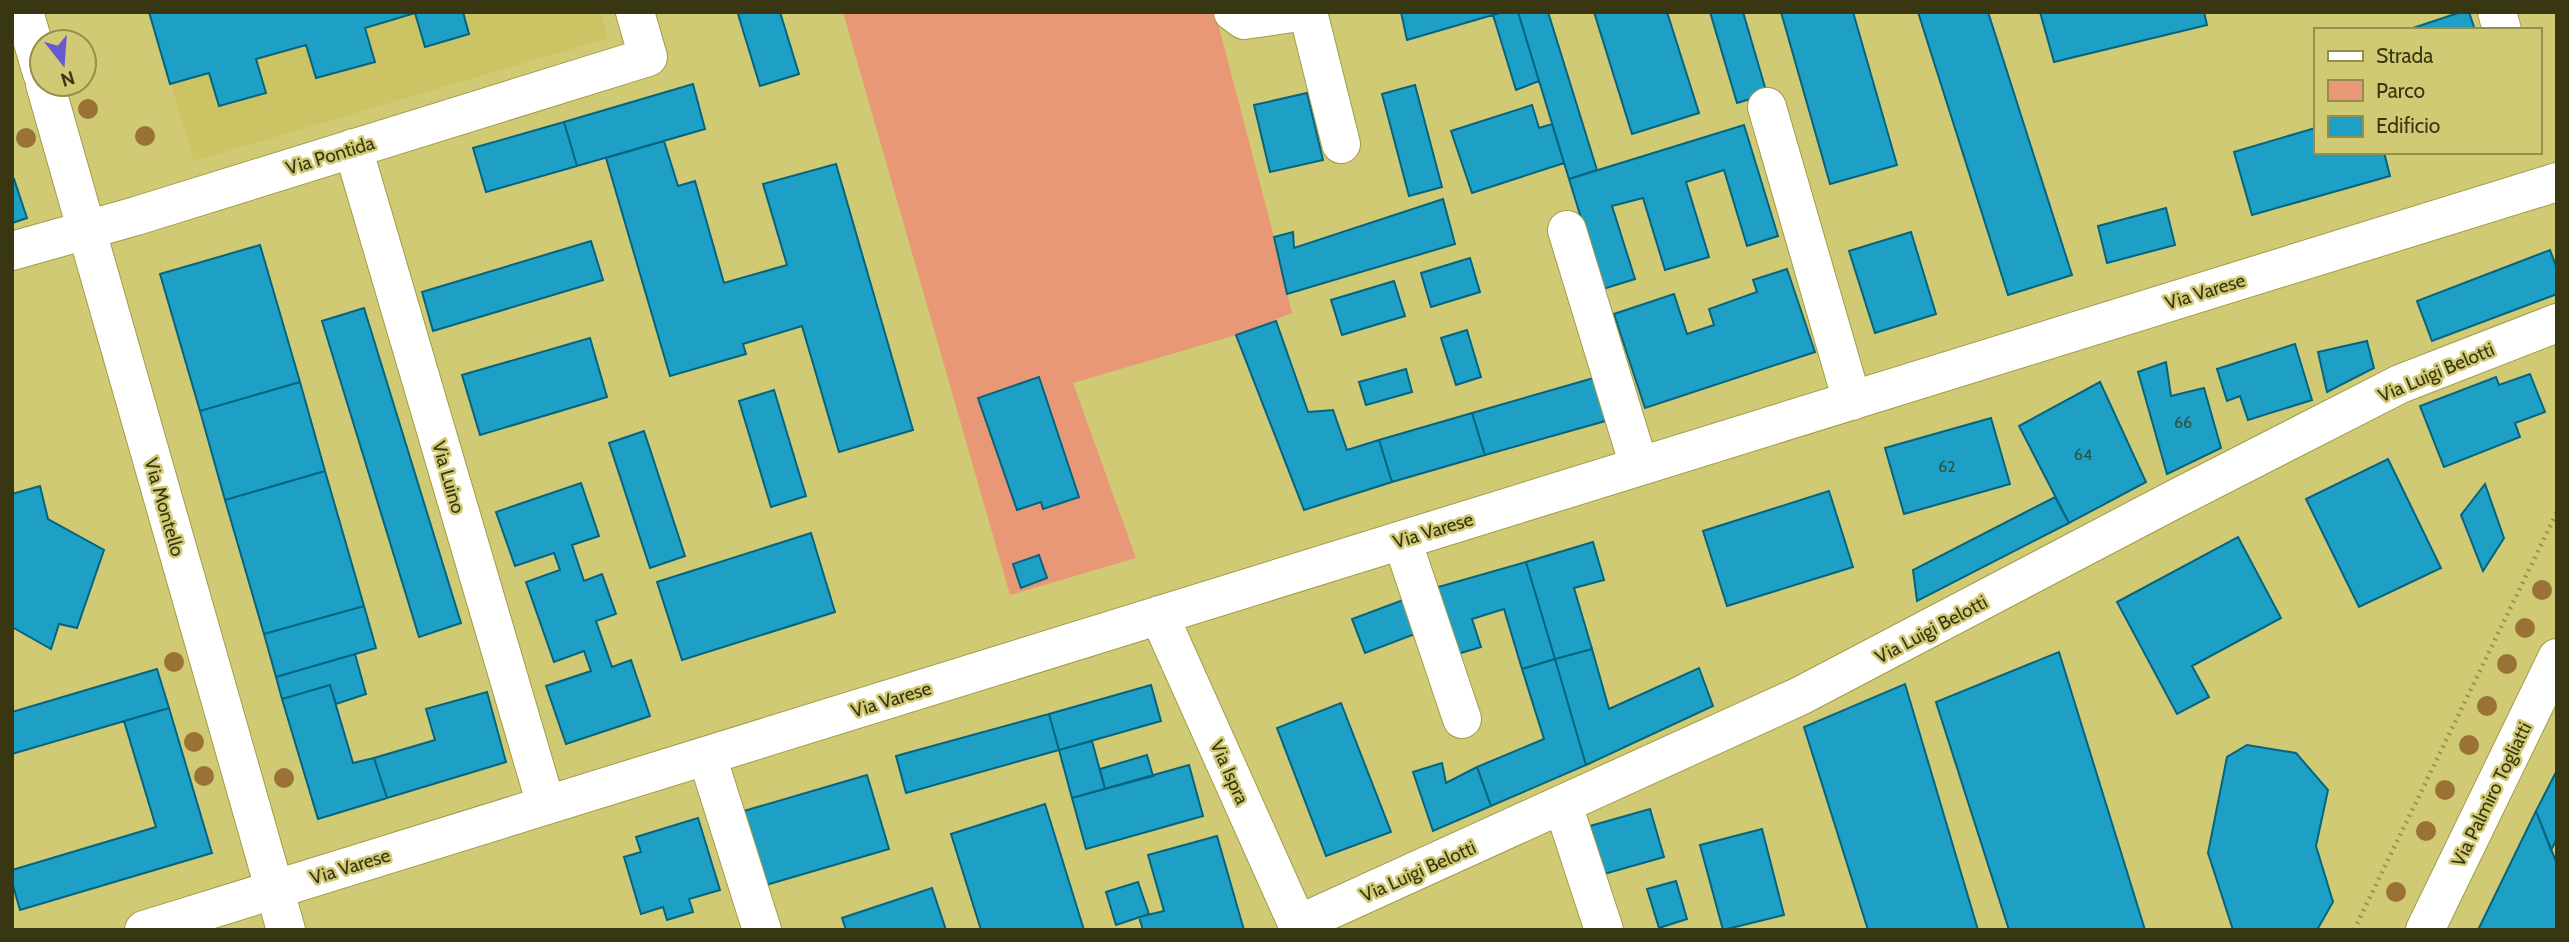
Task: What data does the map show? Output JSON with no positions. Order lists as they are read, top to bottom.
{
  "streets": {
    "street": [
      "Via Pontida",
      "Via Varese",
      "Via Luigi Belotti",
      "Via Luino",
      "Via Montello",
      "Via Ispra",
      "Via Palmiro Togliatti"
    ]
  },
  "crossings": [
    ["Via Pontida", "Via Luino"],
    ["Via Pontida", "Via Montello"],
    ["Via Varese", "Via Luino"],
    ["Via Varese", "Via Montello"],
    ["Via Varese", "Via Ispra"],
    ["Via Luigi Belotti", "Via Ispra"]
  ],
  "house_numbers": ["66", "64", "62"],
  "legend": ["Strada", "Parco", "Edificio"],
  "north": "bottom"
}
